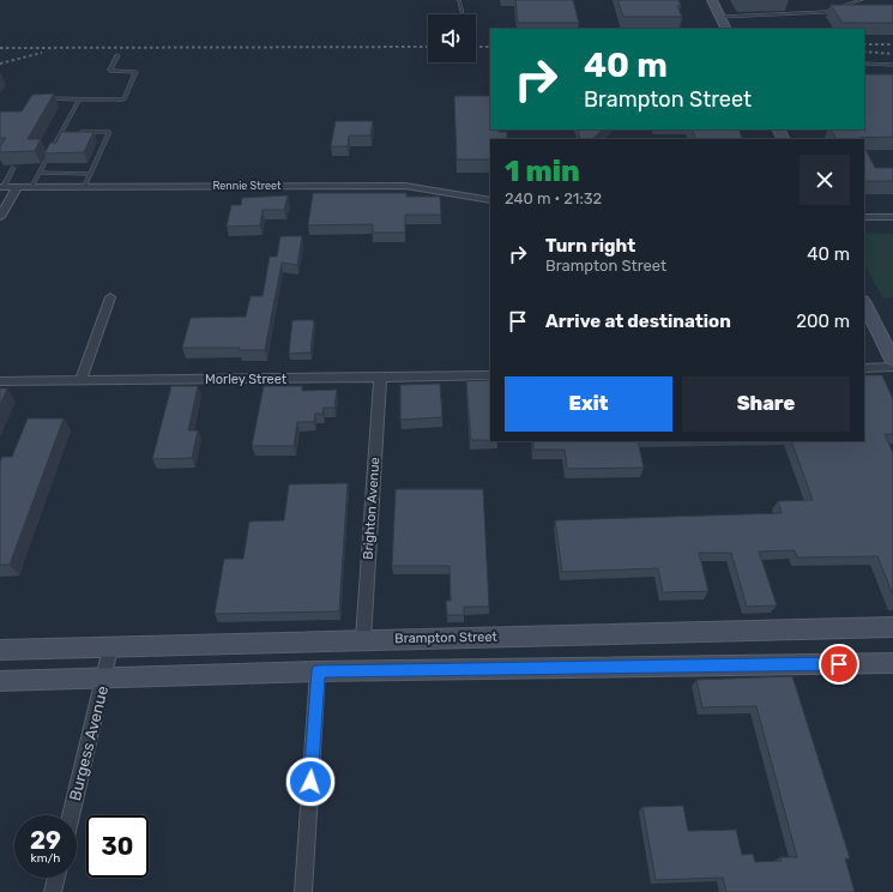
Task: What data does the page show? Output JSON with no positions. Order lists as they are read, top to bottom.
{
  "streets": {
    "street": [
      "Rennie Street",
      "Morley Street",
      "Brighton Avenue",
      "Brampton Street",
      "Burgess Avenue"
    ]
  },
  "crossings": [
    ["Morley Street", "Brighton Avenue"],
    ["Brighton Avenue", "Brampton Street"],
    ["Brampton Street", "Burgess Avenue"]
  ],
  "page": {
    "turn": ["40 m", "Brampton Street"],
    "heading": ["1 min", "240 m · 21:32"],
    "list": [
      {
        "name": "Turn right",
        "note": "Brampton Street",
        "value": "40 m"
      },
      {
        "name": "Arrive at destination",
        "value": "200 m"
      }
    ],
    "buttons": ["Exit", "Share"],
    "speed": "29 km/h",
    "limit": "30"
  }
}
